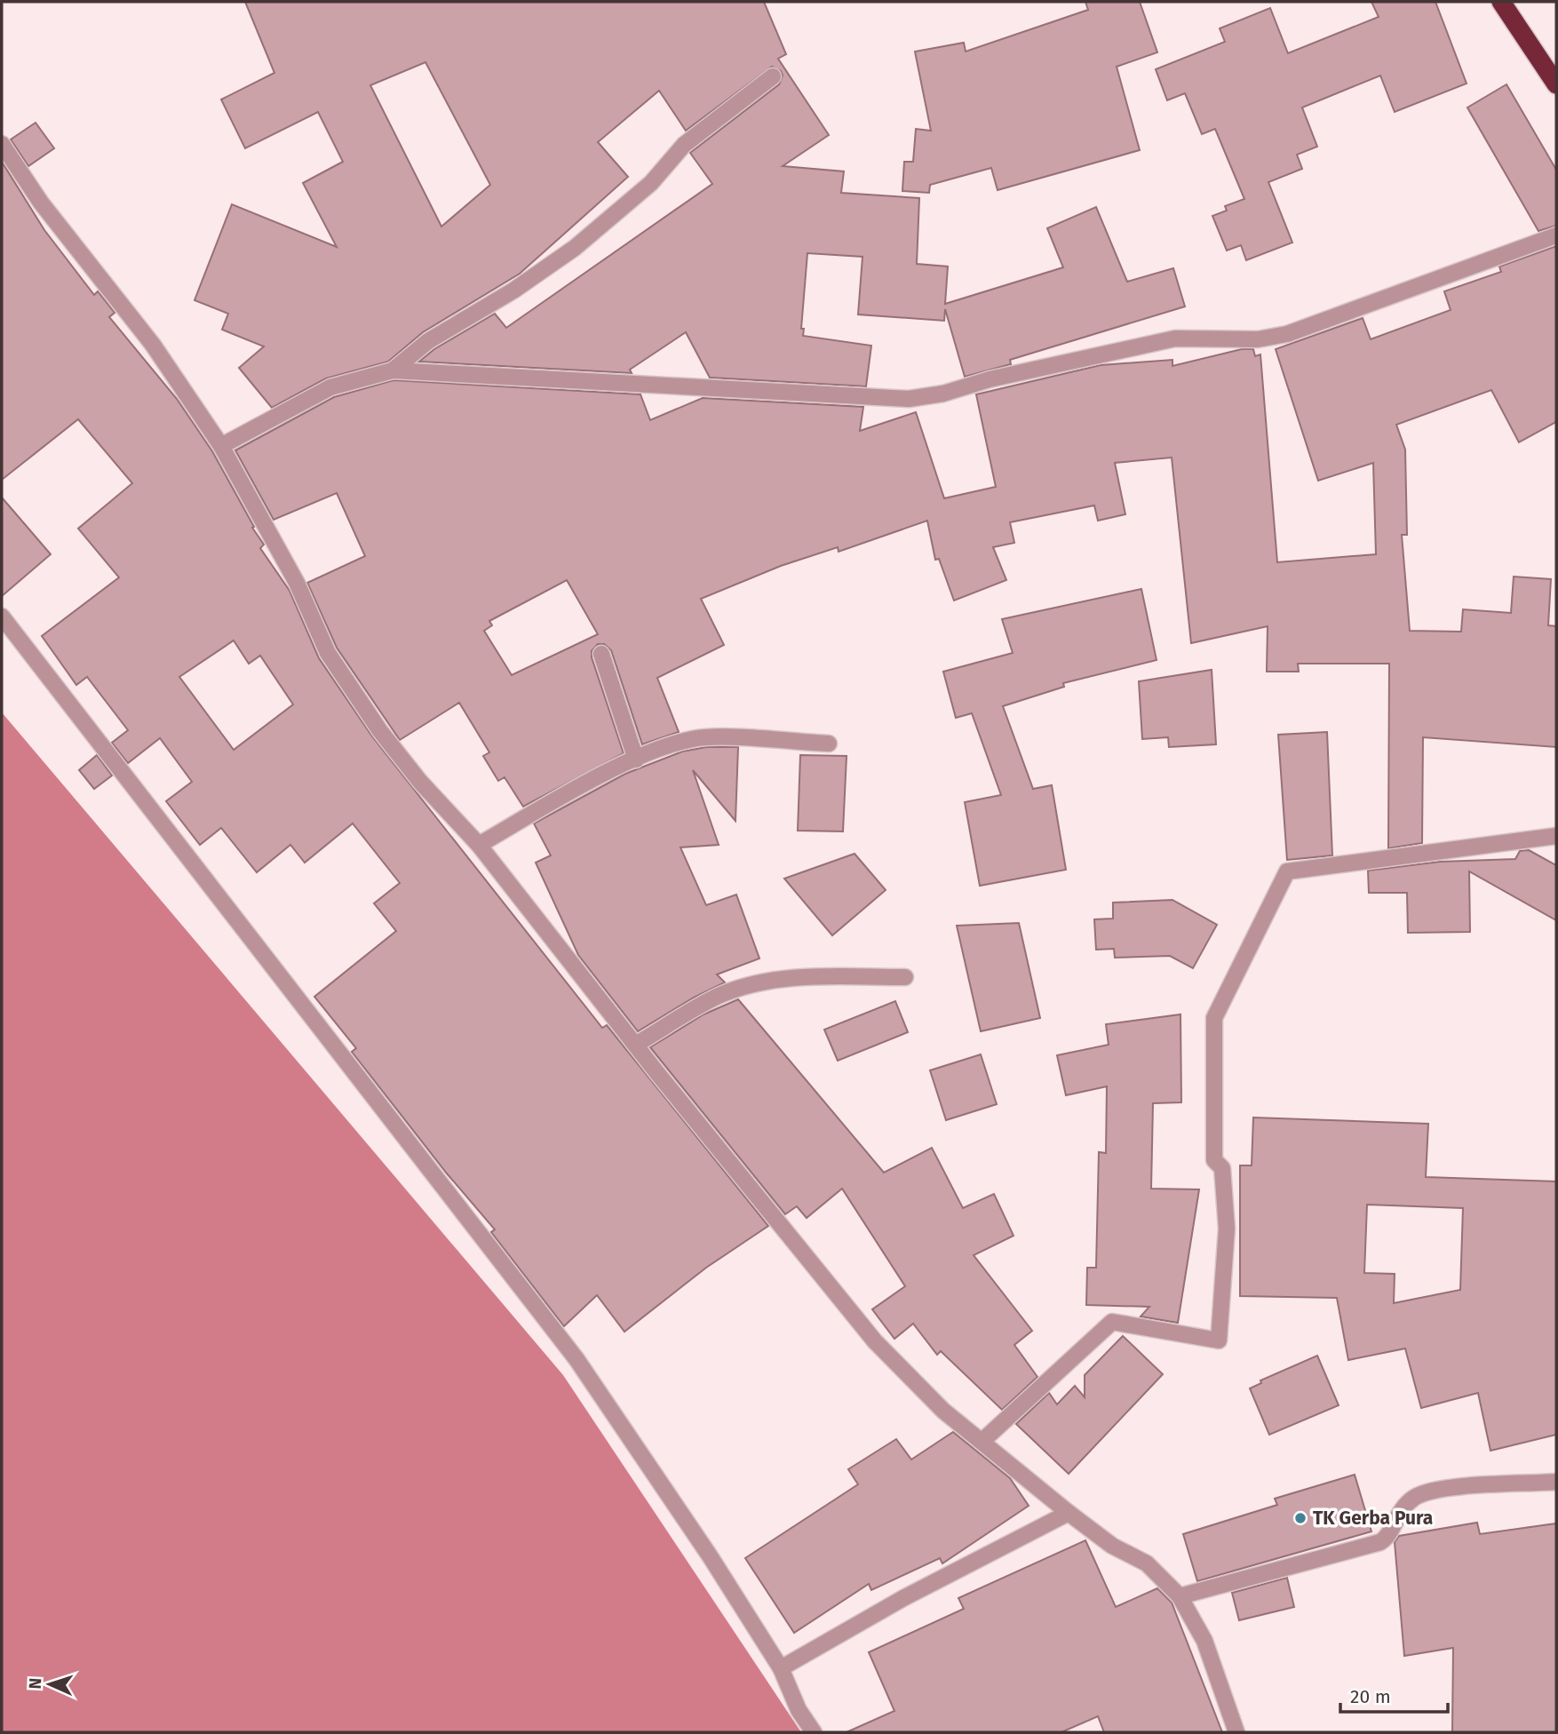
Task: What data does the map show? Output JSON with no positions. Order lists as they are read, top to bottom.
{
  "places": ["TK Gerba Pura"],
  "scale_bar": "20 m",
  "north": "left"
}
